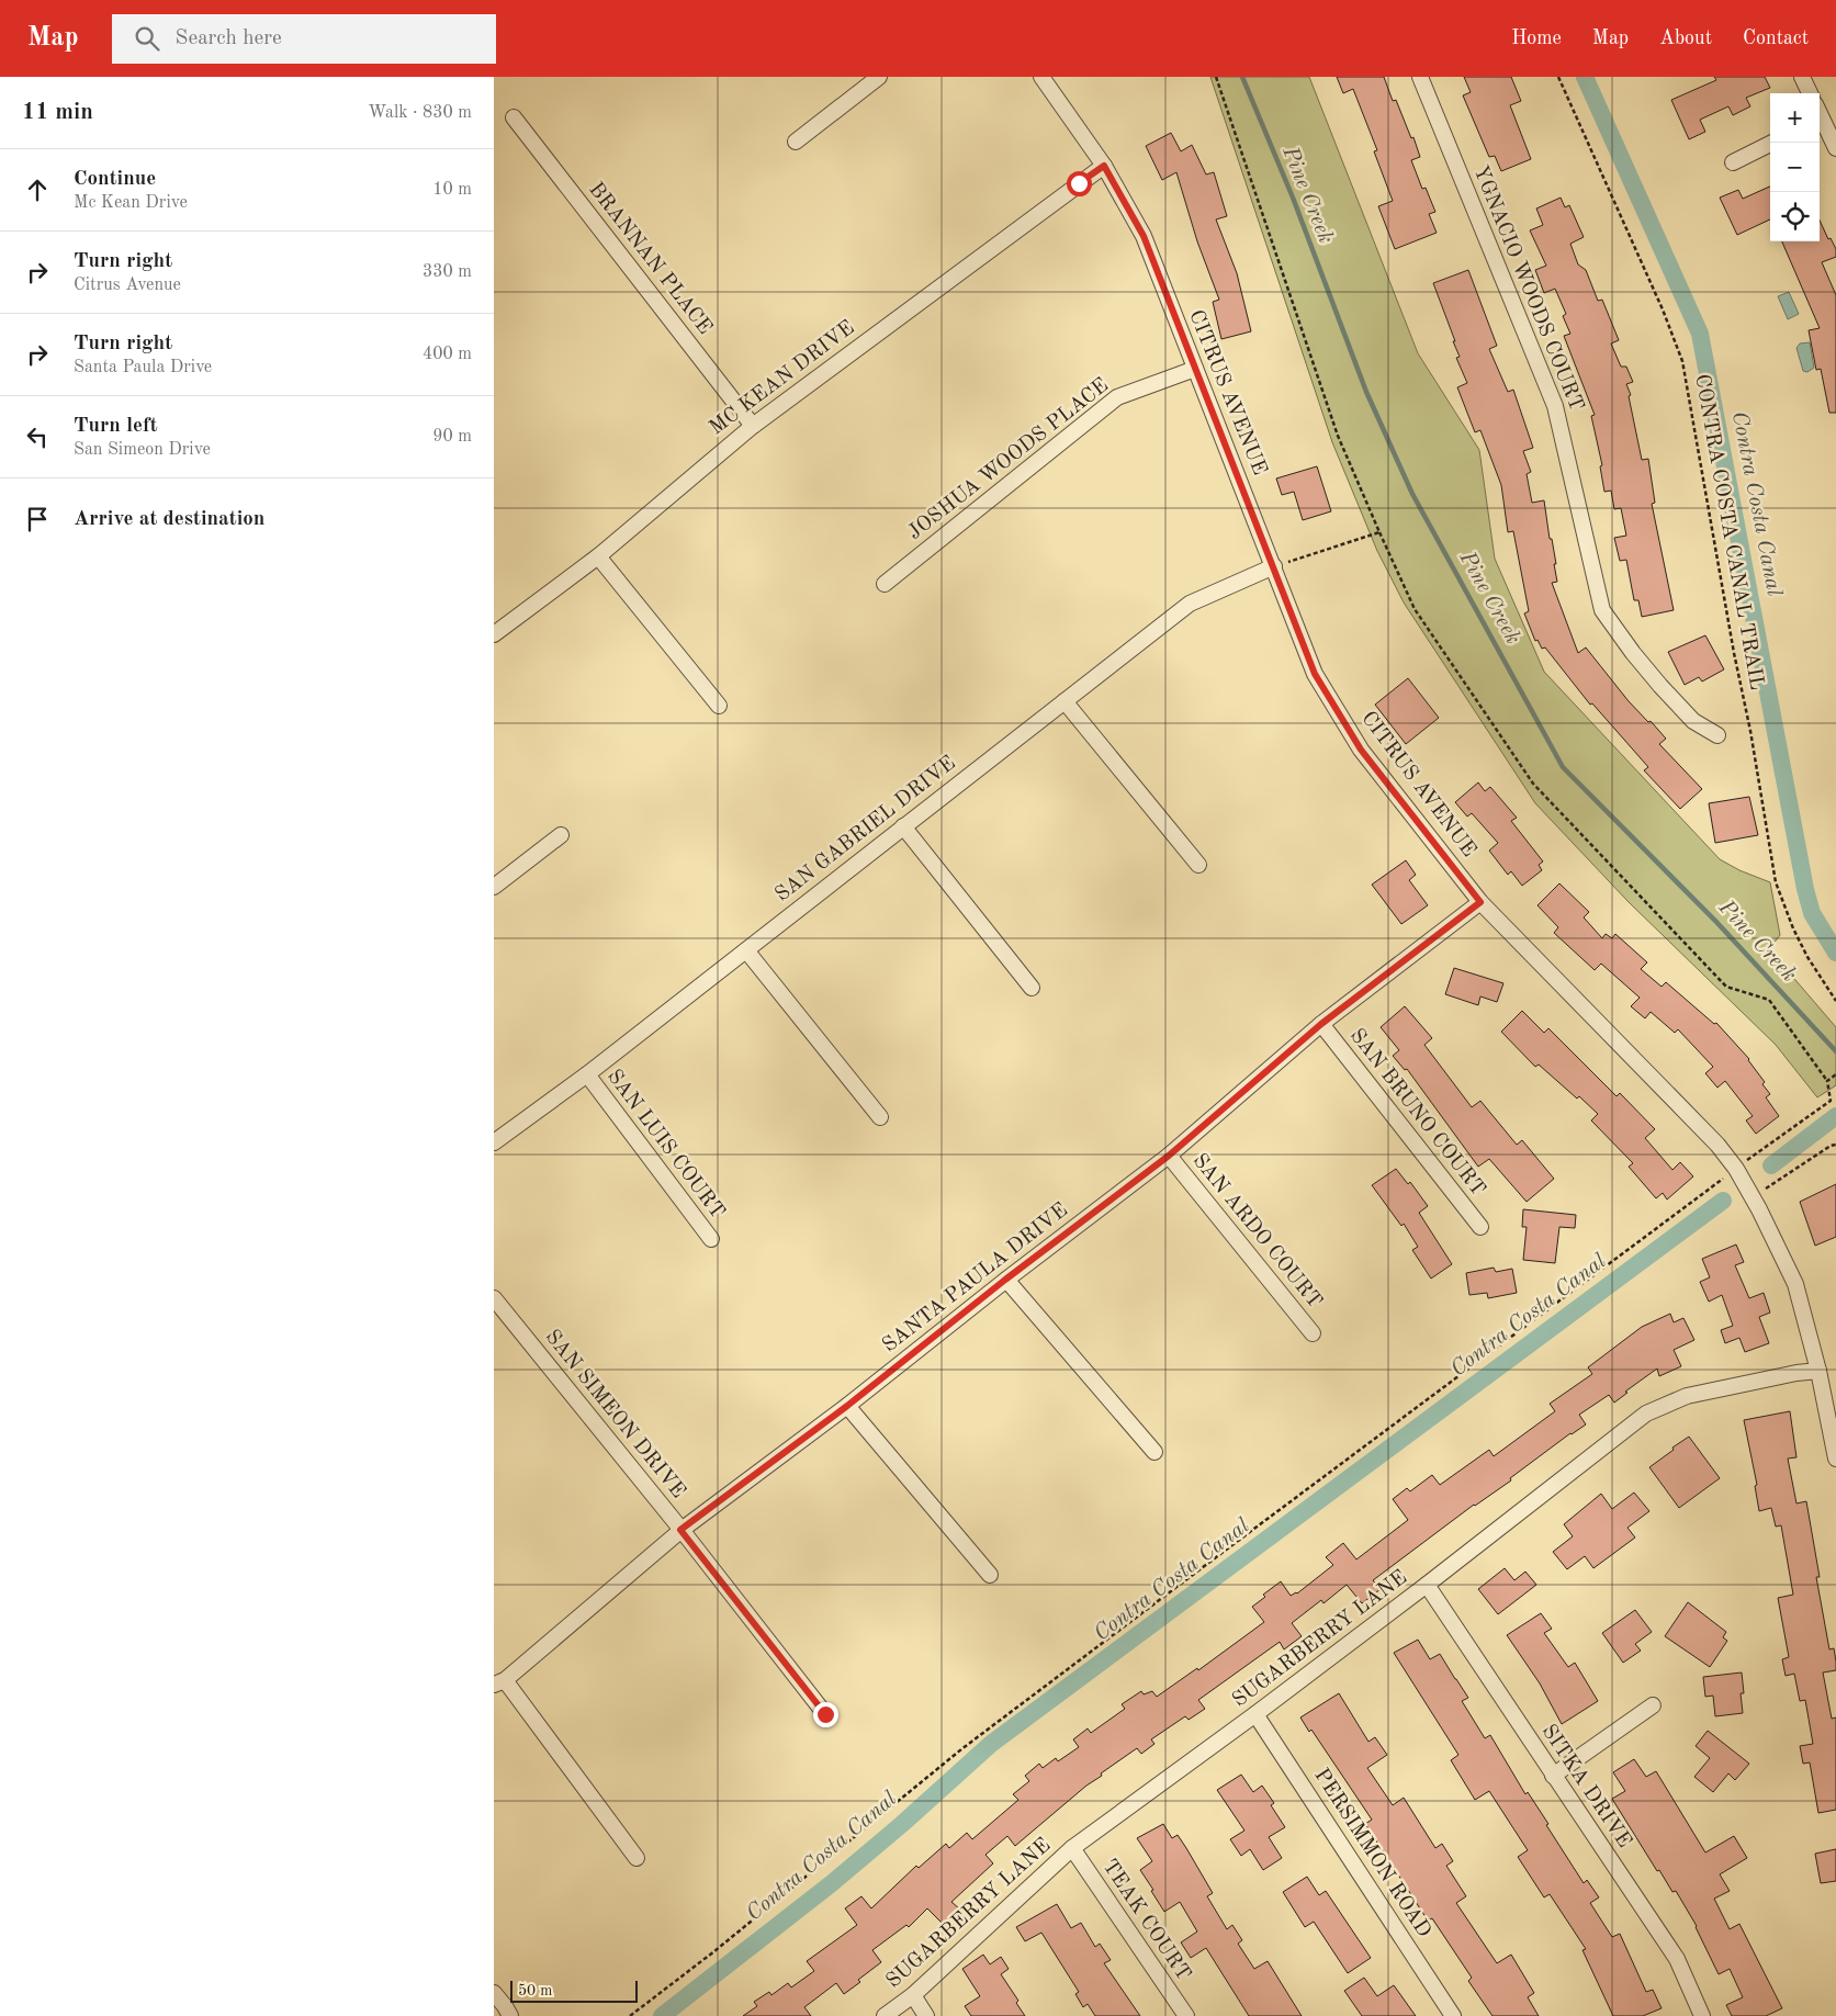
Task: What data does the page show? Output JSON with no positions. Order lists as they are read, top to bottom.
{
  "streets": {
    "street": [
      "BRANNAN PLACE",
      "YGNACIO WOODS COURT",
      "MC KEAN DRIVE",
      "CITRUS AVENUE",
      "JOSHUA WOODS PLACE",
      "SAN GABRIEL DRIVE",
      "SAN BRUNO COURT",
      "SAN LUIS COURT",
      "SAN ARDO COURT",
      "SANTA PAULA DRIVE",
      "SAN SIMEON DRIVE",
      "SUGARBERRY LANE",
      "SITKA DRIVE",
      "PERSIMMON ROAD",
      "TEAK COURT"
    ],
    "path": ["CONTRA COSTA CANAL TRAIL"]
  },
  "crossings": [
    ["BRANNAN PLACE", "MC KEAN DRIVE"],
    ["MC KEAN DRIVE", "CITRUS AVENUE"],
    ["CITRUS AVENUE", "JOSHUA WOODS PLACE"],
    ["CITRUS AVENUE", "SAN GABRIEL DRIVE"],
    ["CITRUS AVENUE", "SANTA PAULA DRIVE"],
    ["CITRUS AVENUE", "SUGARBERRY LANE"],
    ["SAN GABRIEL DRIVE", "SAN LUIS COURT"],
    ["SAN BRUNO COURT", "SANTA PAULA DRIVE"],
    ["SAN ARDO COURT", "SANTA PAULA DRIVE"],
    ["SANTA PAULA DRIVE", "SAN SIMEON DRIVE"],
    ["SUGARBERRY LANE", "SITKA DRIVE"],
    ["SUGARBERRY LANE", "PERSIMMON ROAD"],
    ["SUGARBERRY LANE", "TEAK COURT"]
  ],
  "water": ["Pine Creek", "Contra Costa Canal"],
  "scale_bar": "50 m",
  "page": {
    "header": "Map",
    "search": "Search here",
    "nav": [
      "Home",
      "Map",
      "About",
      "Contact"
    ],
    "heading": ["11 min", "Walk · 830 m"],
    "map_buttons": ["+", "−"],
    "list": [
      ["Continue", "Mc Kean Drive", "10 m"],
      ["Turn right", "Citrus Avenue", "330 m"],
      ["Turn right", "Santa Paula Drive", "400 m"],
      ["Turn left", "San Simeon Drive", "90 m"],
      "Arrive at destination"
    ],
    "scale": "50 m"
  }
}
